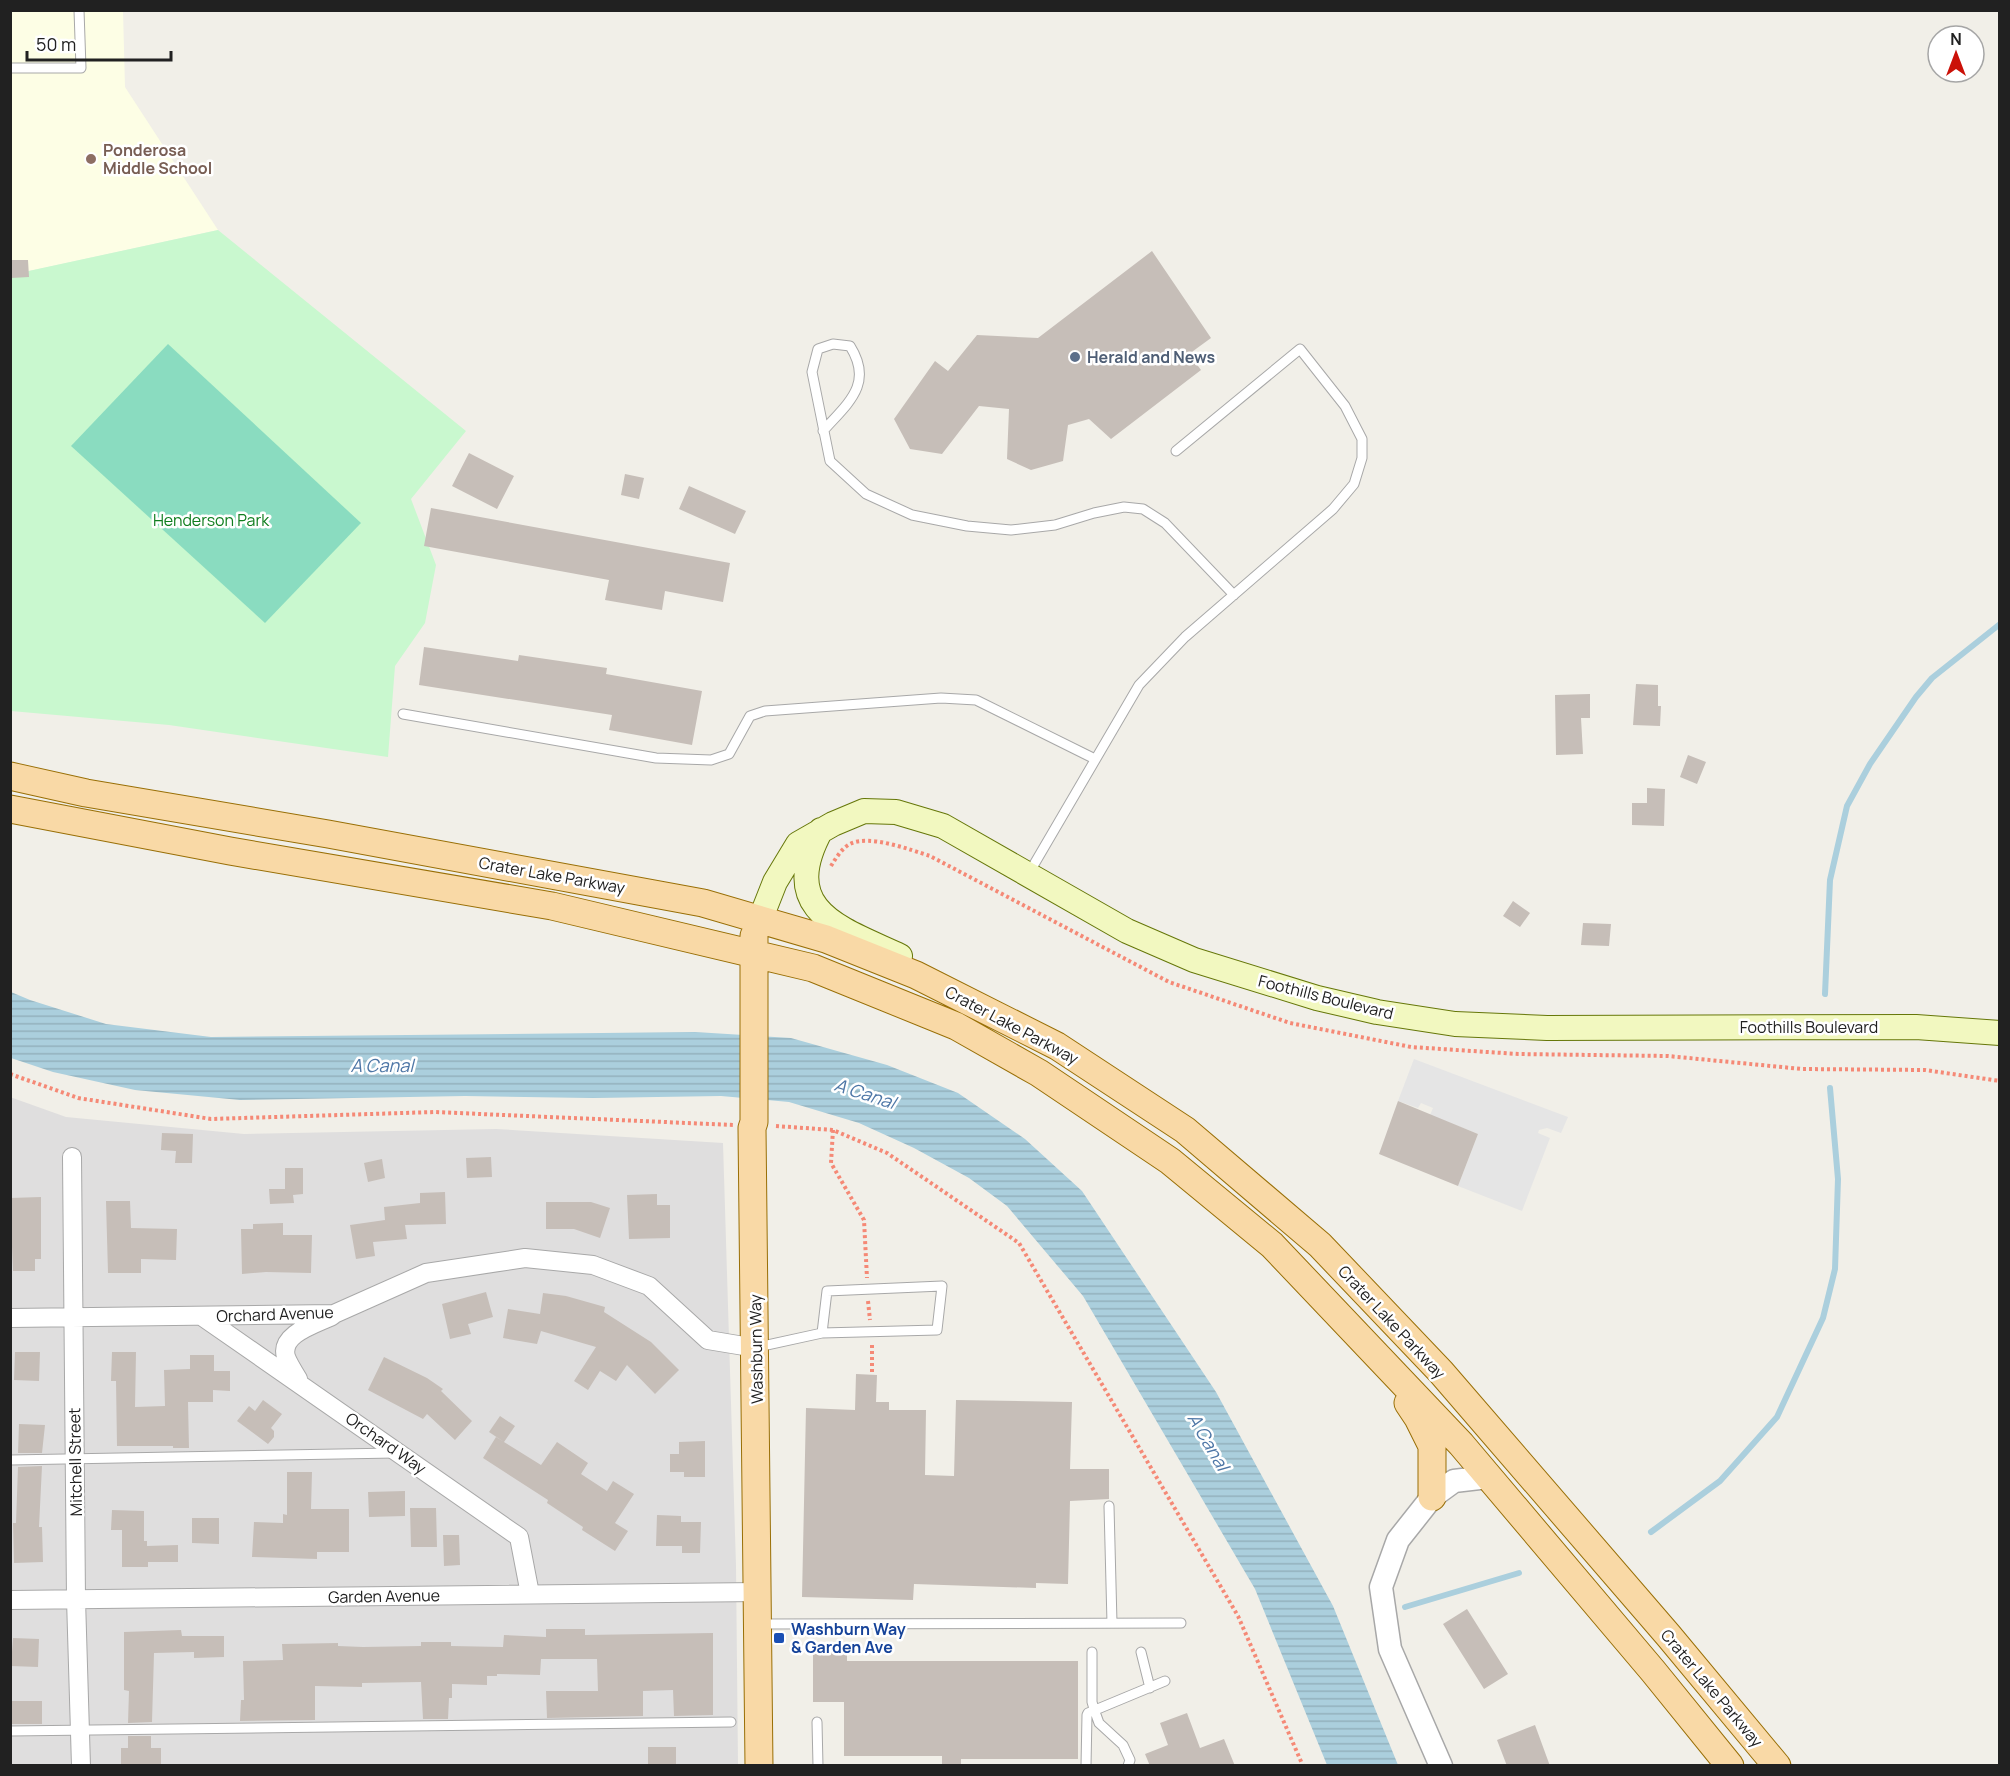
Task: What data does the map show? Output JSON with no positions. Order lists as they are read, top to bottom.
{
  "streets": {
    "main road": ["Crater Lake Parkway", "Foothills Boulevard", "Washburn Way"],
    "street": [
      "Orchard Avenue",
      "Orchard Way",
      "Mitchell Street",
      "Garden Avenue"
    ]
  },
  "crossings": [
    ["Crater Lake Parkway", "Foothills Boulevard"],
    ["Crater Lake Parkway", "Washburn Way"],
    ["Foothills Boulevard", "Washburn Way"],
    ["Orchard Avenue", "Washburn Way"],
    ["Orchard Avenue", "Orchard Way"],
    ["Orchard Avenue", "Mitchell Street"],
    ["Washburn Way", "Garden Avenue"],
    ["Orchard Way", "Garden Avenue"],
    ["Mitchell Street", "Garden Avenue"]
  ],
  "water": ["A Canal"],
  "parks": ["Henderson Park"],
  "places": {
    "other": ["Ponderosa Middle School", "Herald and News"],
    "transit": ["Washburn Way & Garden Ave"]
  },
  "scale_bar": "50 m",
  "north": "top"
}
